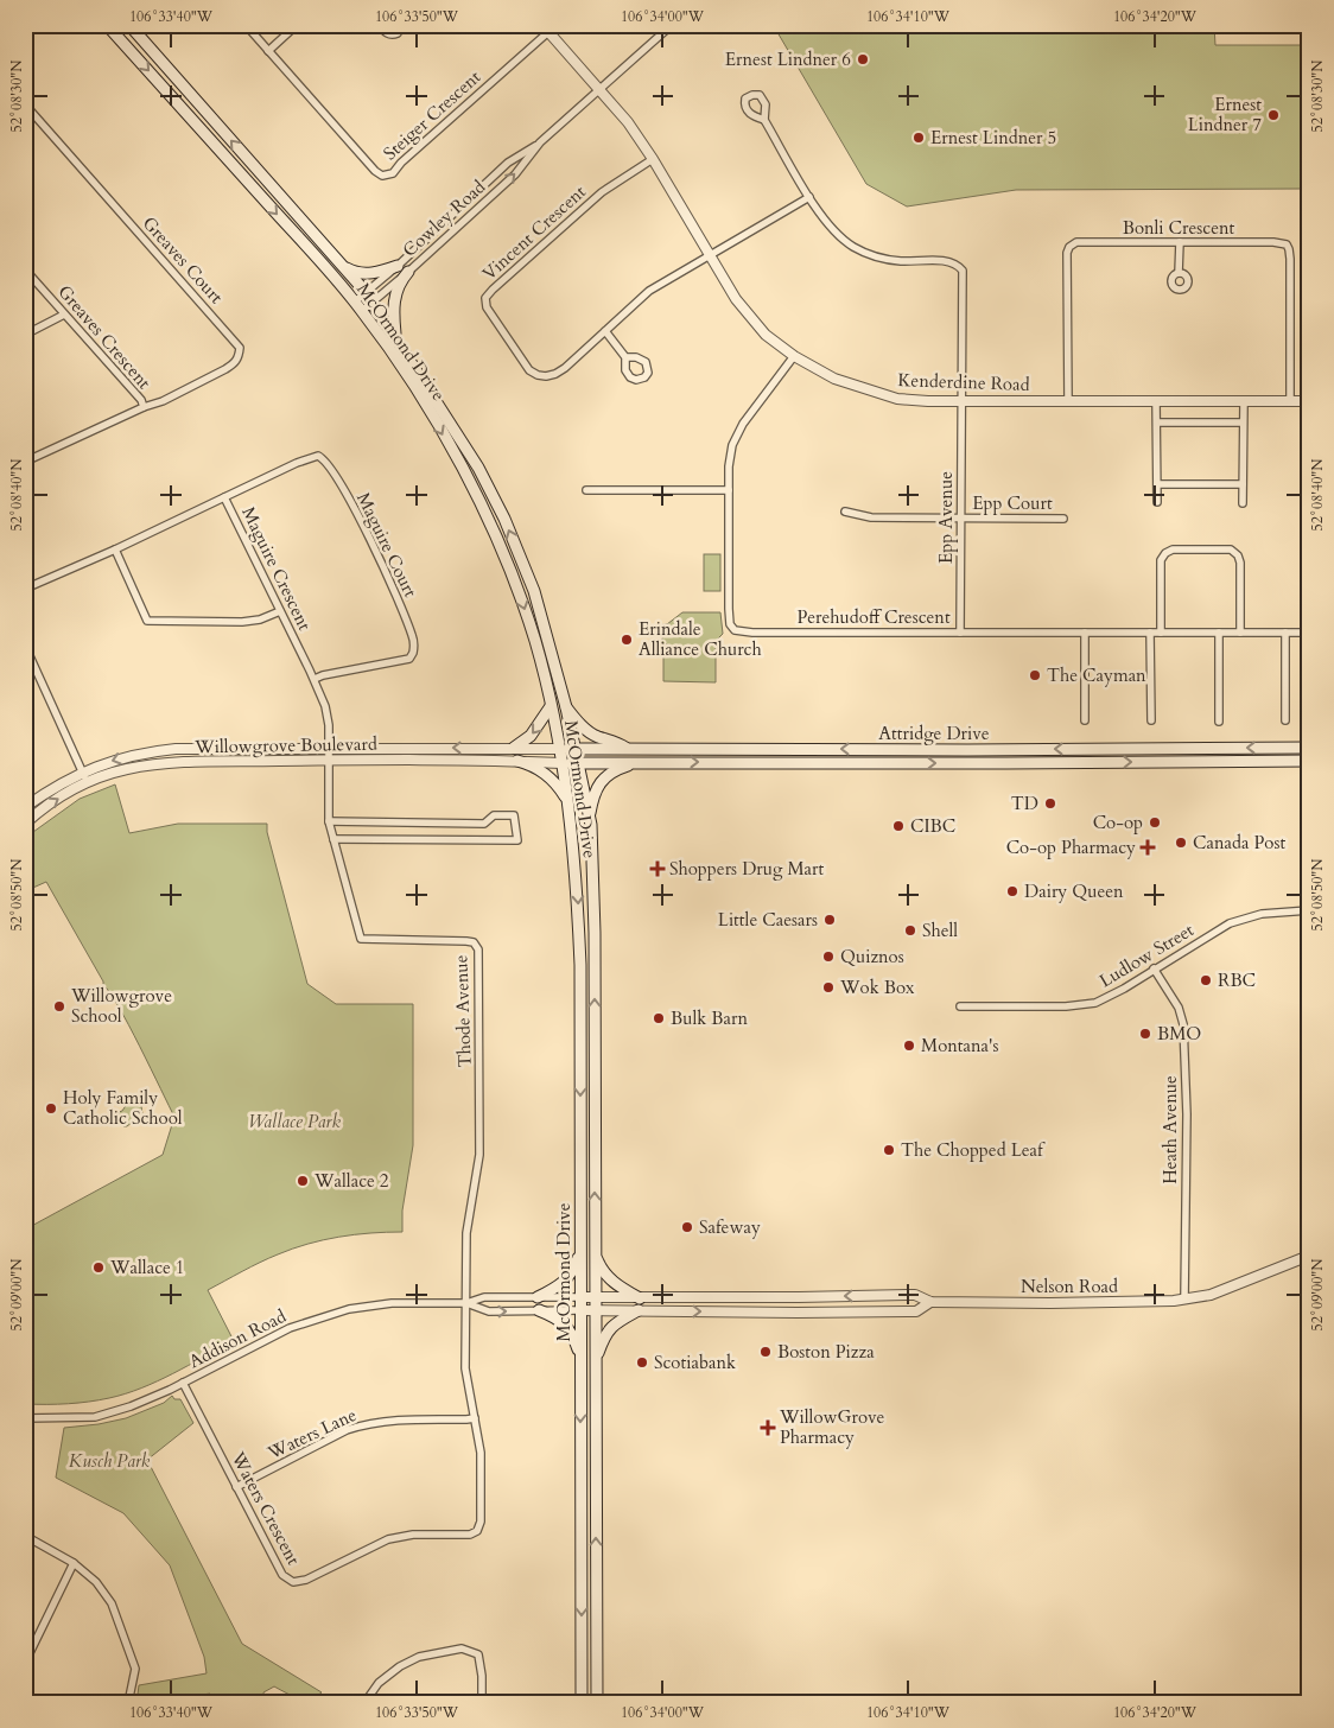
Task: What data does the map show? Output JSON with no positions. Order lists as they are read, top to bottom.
{
  "streets": {
    "main road": ["McOrmond Drive", "Attridge Drive"],
    "street": [
      "Steiger Crescent",
      "Cowley Road",
      "Bonli Crescent",
      "Vincent Crescent",
      "Greaves Court",
      "Greaves Crescent",
      "Kenderdine Road",
      "Epp Court",
      "Epp Avenue",
      "Maguire Court",
      "Maguire Crescent",
      "Perehudoff Crescent",
      "Willowgrove Boulevard",
      "Ludlow Street",
      "Thode Avenue",
      "Heath Avenue",
      "Nelson Road",
      "Addison Road",
      "Waters Lane",
      "Waters Crescent"
    ]
  },
  "crossings": [
    ["Steiger Crescent", "Kenderdine Road"],
    ["Cowley Road", "McOrmond Drive"],
    ["Cowley Road", "Kenderdine Road"],
    ["Bonli Crescent", "Kenderdine Road"],
    ["Vincent Crescent", "Kenderdine Road"],
    ["Vincent Crescent", "Epp Avenue"],
    ["Greaves Court", "Greaves Crescent"],
    ["McOrmond Drive", "Attridge Drive"],
    ["McOrmond Drive", "Willowgrove Boulevard"],
    ["McOrmond Drive", "Nelson Road"],
    ["McOrmond Drive", "Addison Road"],
    ["Kenderdine Road", "Epp Avenue"],
    ["Kenderdine Road", "Perehudoff Crescent"],
    ["Epp Court", "Epp Avenue"],
    ["Epp Avenue", "Perehudoff Crescent"],
    ["Maguire Court", "Maguire Crescent"],
    ["Maguire Crescent", "Willowgrove Boulevard"],
    ["Maguire Crescent", "Thode Avenue"],
    ["Attridge Drive", "Willowgrove Boulevard"],
    ["Willowgrove Boulevard", "Thode Avenue"],
    ["Ludlow Street", "Heath Avenue"],
    ["Thode Avenue", "Addison Road"],
    ["Thode Avenue", "Waters Crescent"],
    ["Heath Avenue", "Nelson Road"],
    ["Nelson Road", "Addison Road"],
    ["Addison Road", "Waters Crescent"],
    ["Waters Lane", "Waters Crescent"]
  ],
  "parks": ["Wallace Park", "Kusch Park"],
  "places": {
    "other": [
      "Ernest Lindner 6",
      "Ernest Lindner 7",
      "Ernest Lindner 5",
      "Erindale Alliance Church",
      "The Cayman",
      "TD",
      "Co-op",
      "CIBC",
      "Canada Post",
      "Dairy Queen",
      "Little Caesars",
      "Shell",
      "Quiznos",
      "RBC",
      "Wok Box",
      "Willowgrove School",
      "Bulk Barn",
      "BMO",
      "Montana's",
      "Holy Family Catholic School",
      "The Chopped Leaf",
      "Wallace 2",
      "Safeway",
      "Wallace 1",
      "Boston Pizza",
      "Scotiabank"
    ],
    "health": ["Co-op Pharmacy", "Shoppers Drug Mart", "WillowGrove Pharmacy"]
  },
  "coordinates": [
    "106°33'40\"W",
    "106°33'50\"W",
    "106°34'00\"W",
    "106°34'10\"W",
    "106°34'20\"W",
    "52°08'30\"N",
    "52°08'40\"N",
    "52°08'50\"N",
    "52°09'00\"N"
  ]
}
